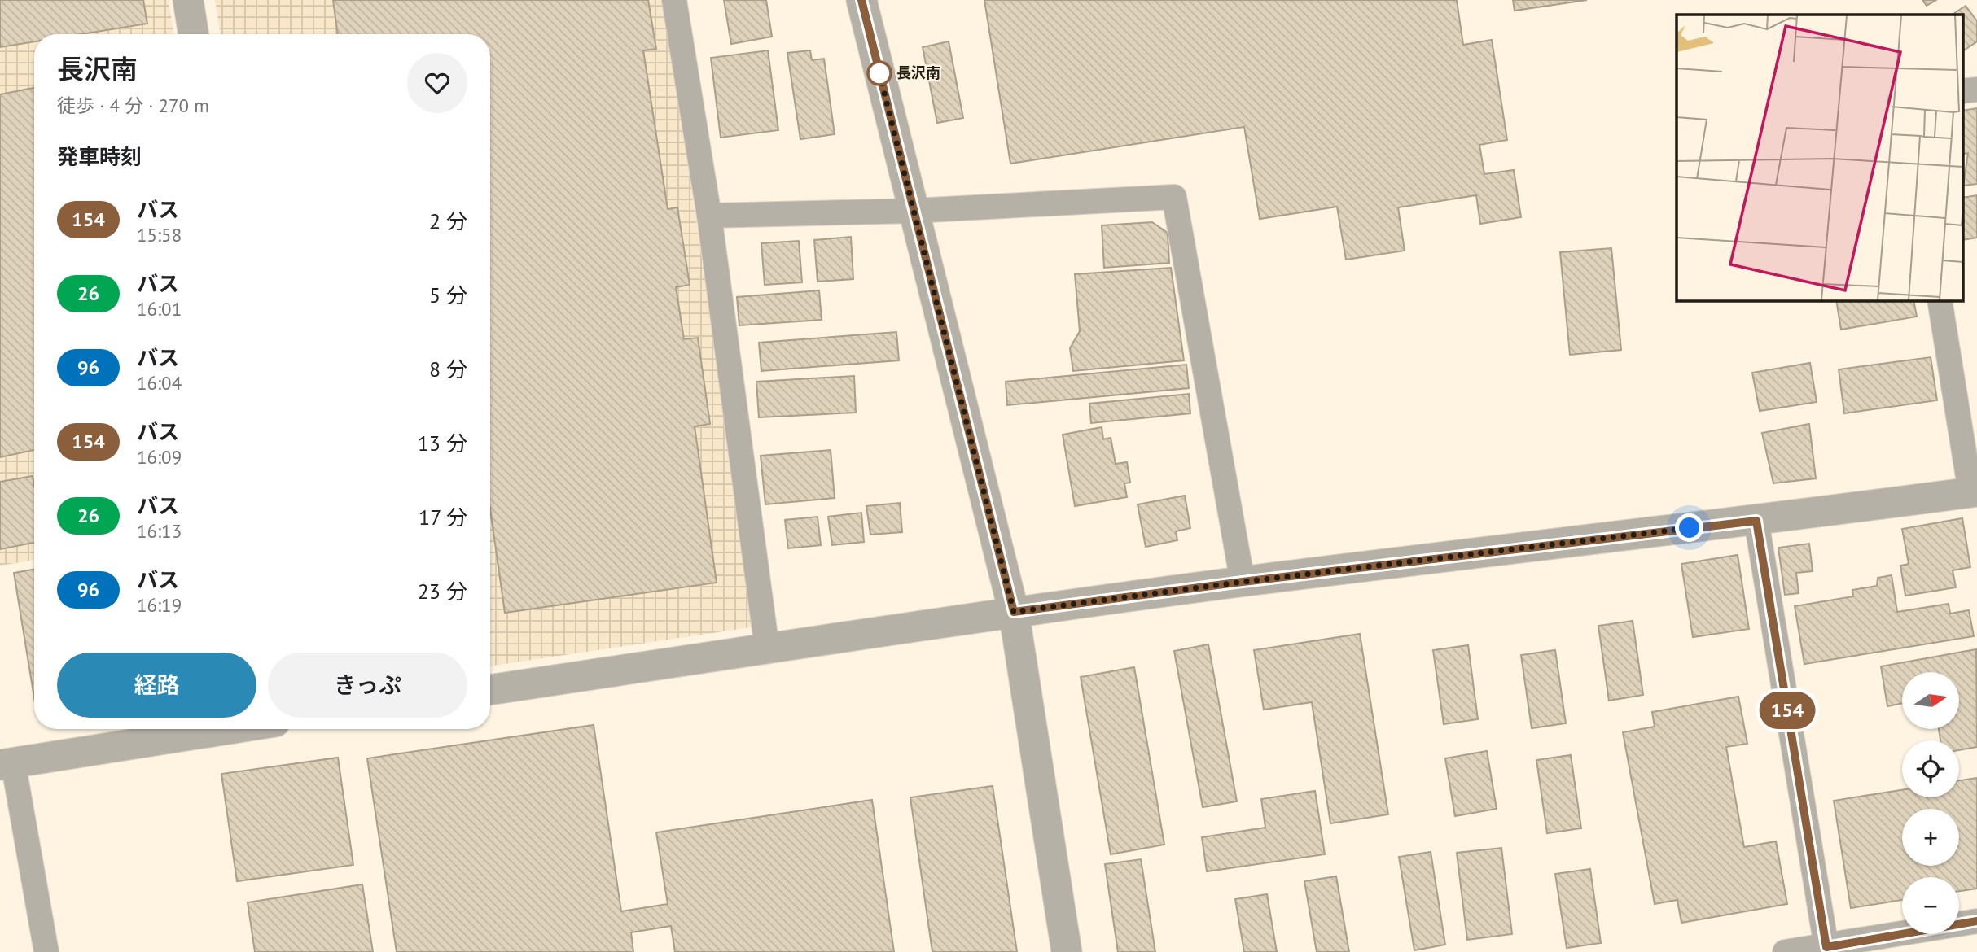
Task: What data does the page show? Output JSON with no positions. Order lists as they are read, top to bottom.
{
  "places": ["長沢南"],
  "lines": ["bus line 154"],
  "north": "right",
  "page": {
    "on_map": "154",
    "heading": [
      ["長沢南", "徒歩 · 4 分 · 270 m"],
      "発車時刻"
    ],
    "list": [
      {
        "mark": "154",
        "name": "バス",
        "note": "15:58",
        "value": "2 分"
      },
      {
        "mark": "26",
        "name": "バス",
        "note": "16:01",
        "value": "5 分"
      },
      {
        "mark": "96",
        "name": "バス",
        "note": "16:04",
        "value": "8 分"
      },
      {
        "mark": "154",
        "name": "バス",
        "note": "16:09",
        "value": "13 分"
      },
      {
        "mark": "26",
        "name": "バス",
        "note": "16:13",
        "value": "17 分"
      },
      {
        "mark": "96",
        "name": "バス",
        "note": "16:19",
        "value": "23 分"
      }
    ],
    "buttons": ["経路", "きっぷ"],
    "map_buttons": ["+", "−"]
  }
}
